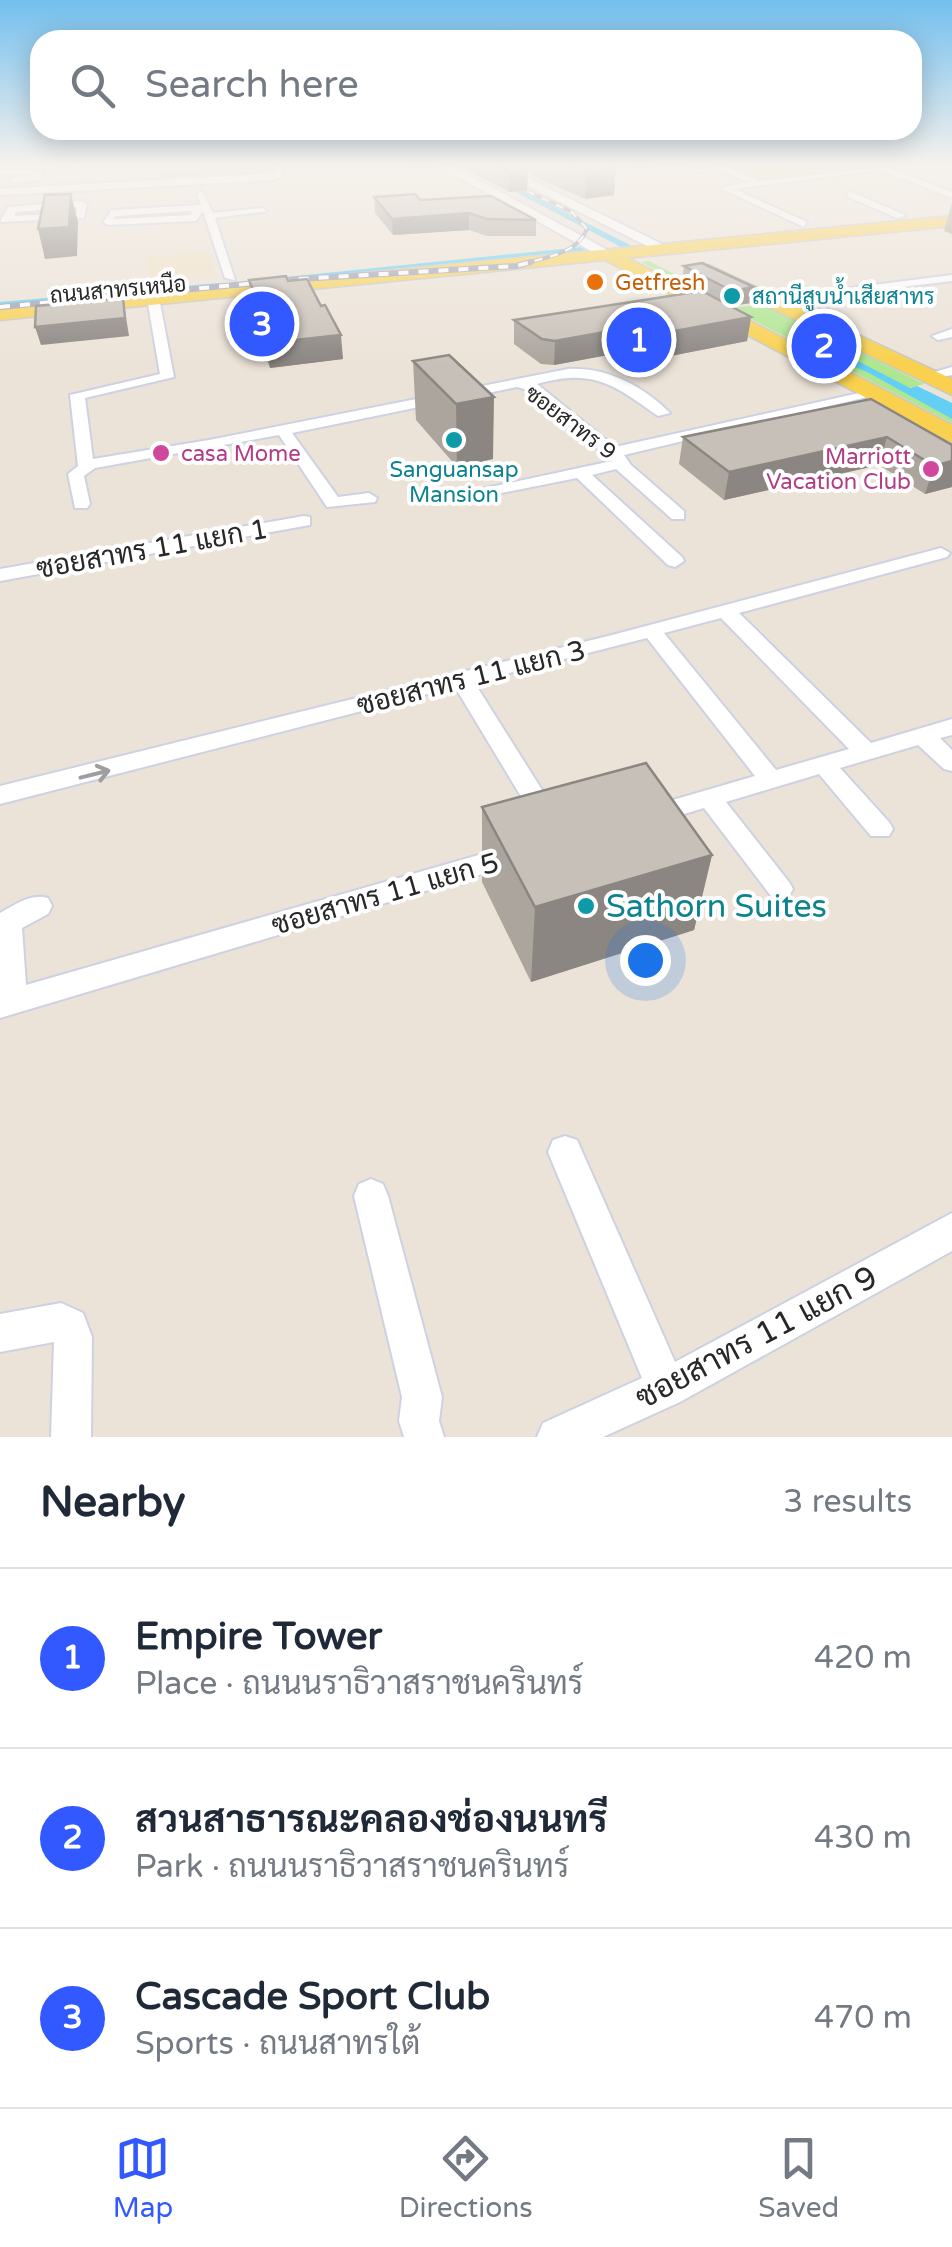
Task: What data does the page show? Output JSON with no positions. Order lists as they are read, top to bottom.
{
  "streets": {
    "main road": ["ถนนสาทรเหนือ"],
    "street": [
      "ซอยสาทร 9",
      "ซอยสาทร 11 แยก 1",
      "ซอยสาทร 11 แยก 3",
      "ซอยสาทร 11 แยก 5",
      "ซอยสาทร 11 แยก 9"
    ]
  },
  "crossings": [
    ["ซอยสาทร 11 แยก 3", "ซอยสาทร 11 แยก 5"]
  ],
  "one_way": ["ซอยสาทร 11 แยก 3"],
  "places": [
    "Getfresh",
    "สถานีสูบน้ำเสียสาทร",
    "Sanguansap Mansion",
    "casa Mome",
    "Marriott Vacation Club",
    "Sathorn Suites"
  ],
  "page": {
    "search": "Search here",
    "pins": ["3", "1", "2"],
    "heading": ["Nearby", "3 results"],
    "list": [
      {
        "mark": "1",
        "name": "Empire Tower",
        "note": "Place · ถนนนราธิวาสราชนครินทร์",
        "value": "420 m"
      },
      {
        "mark": "2",
        "name": "สวนสาธารณะคลองช่องนนทรี",
        "note": "Park · ถนนนราธิวาสราชนครินทร์",
        "value": "430 m"
      },
      {
        "mark": "3",
        "name": "Cascade Sport Club",
        "note": "Sports · ถนนสาทรใต้",
        "value": "470 m"
      }
    ],
    "nav": ["Map", "Directions", "Saved"]
  }
}
